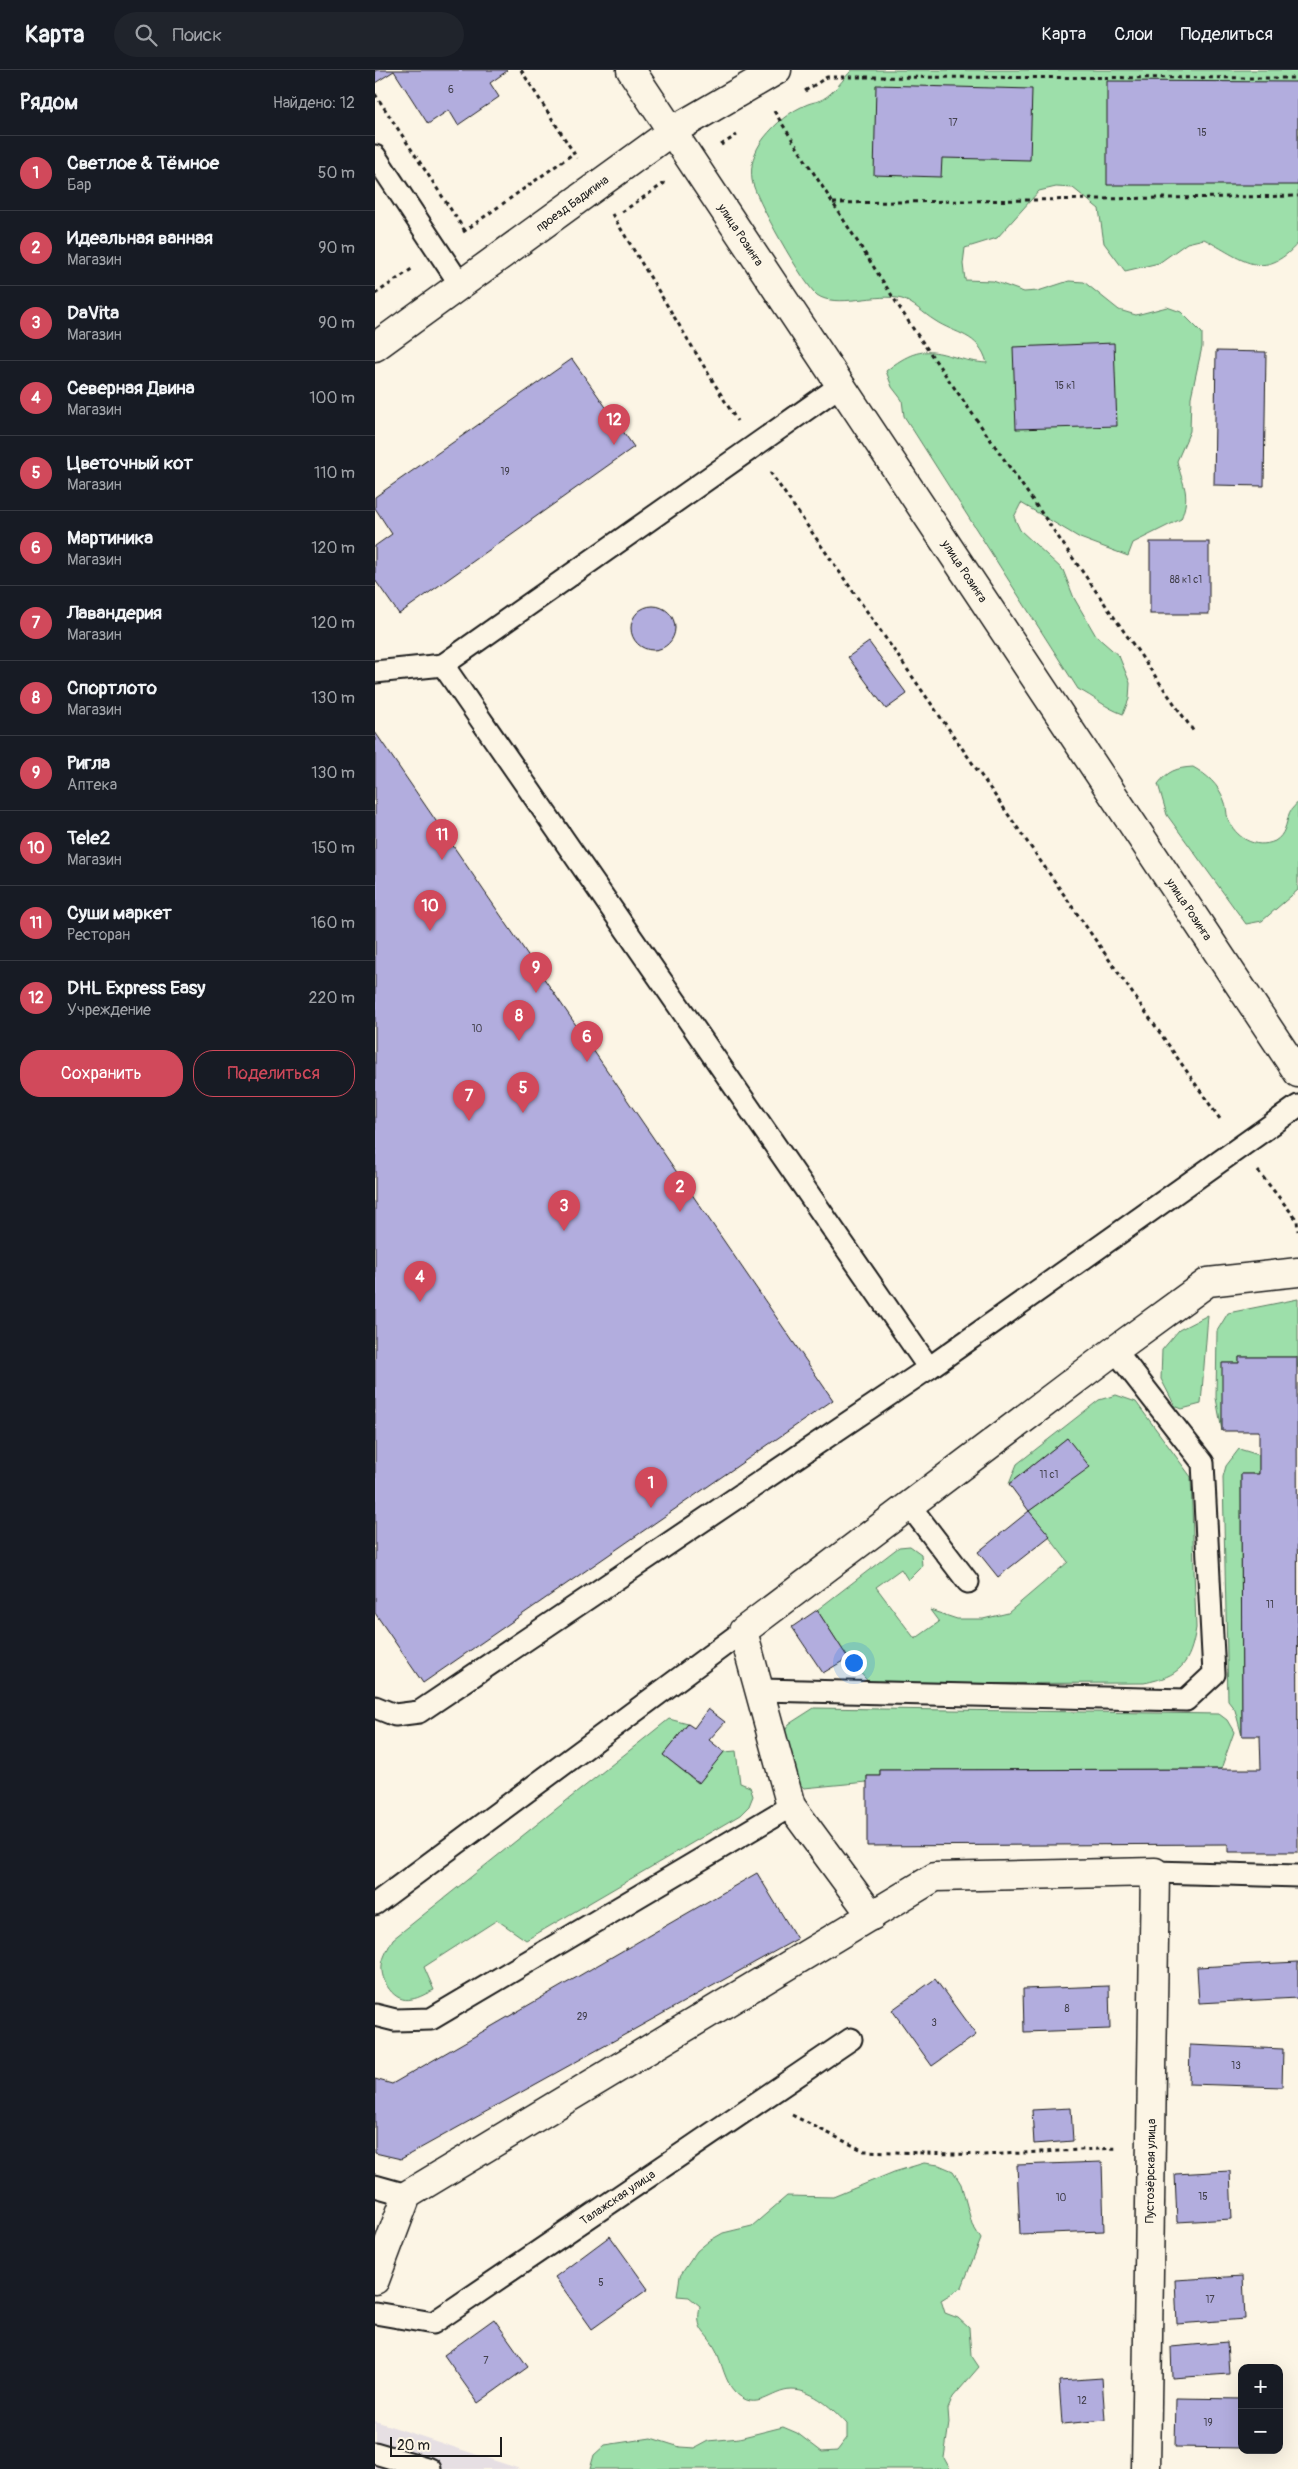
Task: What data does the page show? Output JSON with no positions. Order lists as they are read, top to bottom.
{
  "streets": {
    "street": ["проезд Бадигина", "улица Розинга", "Пустозёрская улица"],
    "lane": ["Талажская улица"]
  },
  "crossings": [
    ["проезд Бадигина", "улица Розинга"]
  ],
  "house_numbers": [
    "6",
    "17",
    "15",
    "15 к1",
    "19",
    "88 к1 с1",
    "10",
    "11 с1",
    "11",
    "8",
    "29",
    "3",
    "13",
    "15",
    "10",
    "5",
    "17",
    "7",
    "12",
    "19"
  ],
  "scale_bar": "20 m",
  "page": {
    "header": "Карта",
    "search": "Поиск",
    "nav": ["Карта", "Слои", "Поделиться"],
    "heading": ["Рядом", "Найдено: 12"],
    "list": [
      {
        "mark": "1",
        "name": "Светлое & Тёмное",
        "note": "Бар",
        "value": "50 m"
      },
      {
        "mark": "2",
        "name": "Идеальная ванная",
        "note": "Магазин",
        "value": "90 m"
      },
      {
        "mark": "3",
        "name": "DaVita",
        "note": "Магазин",
        "value": "90 m"
      },
      {
        "mark": "4",
        "name": "Северная Двина",
        "note": "Магазин",
        "value": "100 m"
      },
      {
        "mark": "5",
        "name": "Цветочный кот",
        "note": "Магазин",
        "value": "110 m"
      },
      {
        "mark": "6",
        "name": "Мартиника",
        "note": "Магазин",
        "value": "120 m"
      },
      {
        "mark": "7",
        "name": "Лавандерия",
        "note": "Магазин",
        "value": "120 m"
      },
      {
        "mark": "8",
        "name": "Спортлото",
        "note": "Магазин",
        "value": "130 m"
      },
      {
        "mark": "9",
        "name": "Ригла",
        "note": "Аптека",
        "value": "130 m"
      },
      {
        "mark": "10",
        "name": "Tele2",
        "note": "Магазин",
        "value": "150 m"
      },
      {
        "mark": "11",
        "name": "Суши маркет",
        "note": "Ресторан",
        "value": "160 m"
      },
      {
        "mark": "12",
        "name": "DHL Express Easy",
        "note": "Учреждение",
        "value": "220 m"
      }
    ],
    "pins": [
      "12",
      "11",
      "10",
      "9",
      "8",
      "6",
      "5",
      "7",
      "2",
      "3",
      "4",
      "1"
    ],
    "buttons": ["Сохранить", "Поделиться"],
    "map_buttons": ["+", "−"],
    "scale": "20 m"
  }
}
